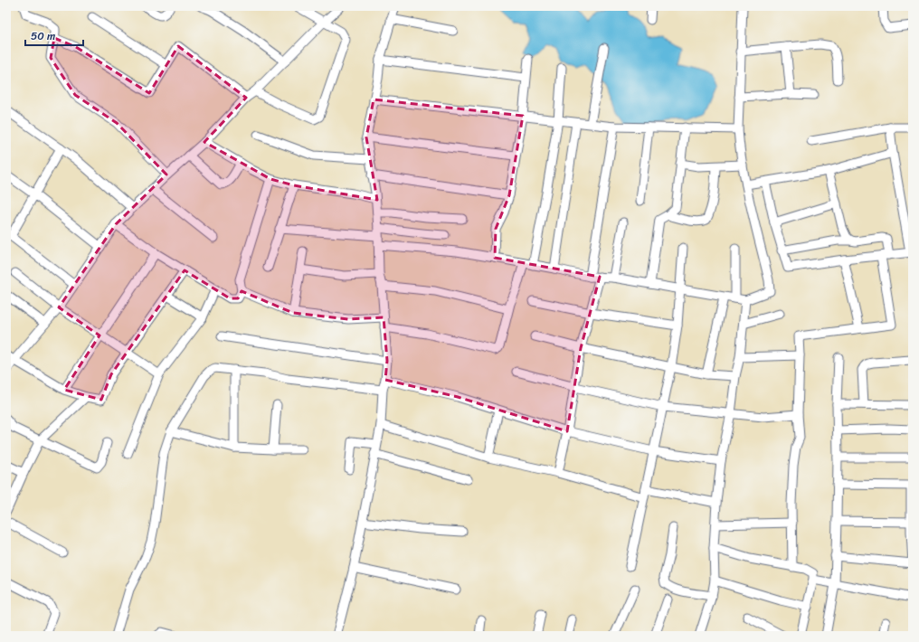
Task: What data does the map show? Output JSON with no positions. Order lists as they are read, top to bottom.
{
  "scale_bar": "50 m"
}
